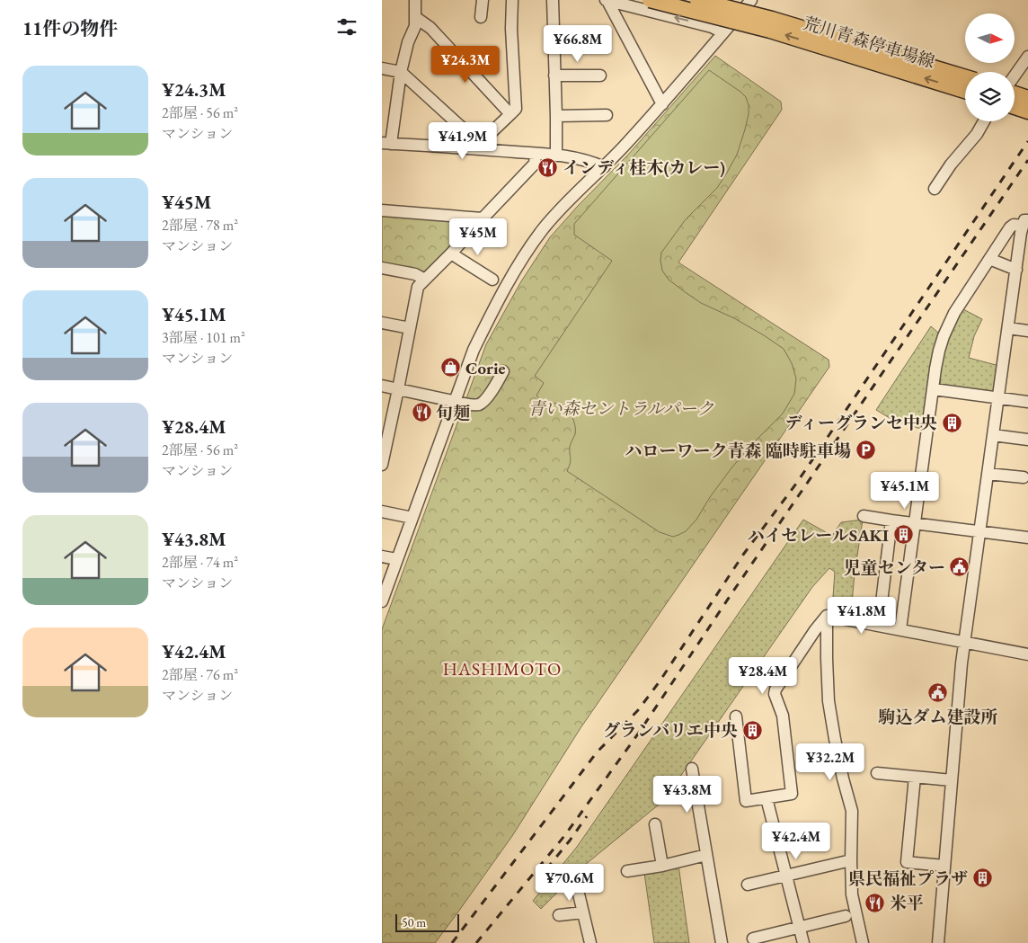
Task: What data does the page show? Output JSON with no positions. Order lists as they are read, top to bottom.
{
  "streets": {
    "main road": ["荒川青森停車場線"]
  },
  "districts": ["HASHIMOTO"],
  "parks": ["青い森セントラルパーク"],
  "places": {
    "restaurant": ["インディ桂木(カレー)", "旬麺", "米平"],
    "shop": ["Corie"],
    "building": [
      "ディーグランセ中央",
      "ハイセレールSAKI",
      "グランバリエ中央",
      "県民福祉プラザ"
    ],
    "parking": ["ハローワーク青森 臨時駐車場"],
    "public building": ["児童センター", "駒込ダム建設所"]
  },
  "scale_bar": "50 m",
  "north": "right",
  "page": {
    "heading": "11件の物件",
    "price": [
      "¥66.8M",
      "¥24.3M",
      "¥41.9M",
      "¥45M",
      "¥45.1M",
      "¥41.8M",
      "¥28.4M",
      "¥32.2M",
      "¥43.8M",
      "¥42.4M",
      "¥70.6M"
    ],
    "list": [
      {
        "name": "¥24.3M",
        "note": "2部屋 · 56 m² · マンション"
      },
      {
        "name": "¥45M",
        "note": "2部屋 · 78 m² · マンション"
      },
      {
        "name": "¥45.1M",
        "note": "3部屋 · 101 m² · マンション"
      },
      {
        "name": "¥28.4M",
        "note": "2部屋 · 56 m² · マンション"
      },
      {
        "name": "¥43.8M",
        "note": "2部屋 · 74 m² · マンション"
      },
      {
        "name": "¥42.4M",
        "note": "2部屋 · 76 m² · マンション"
      }
    ],
    "scale": "50 m"
  }
}
